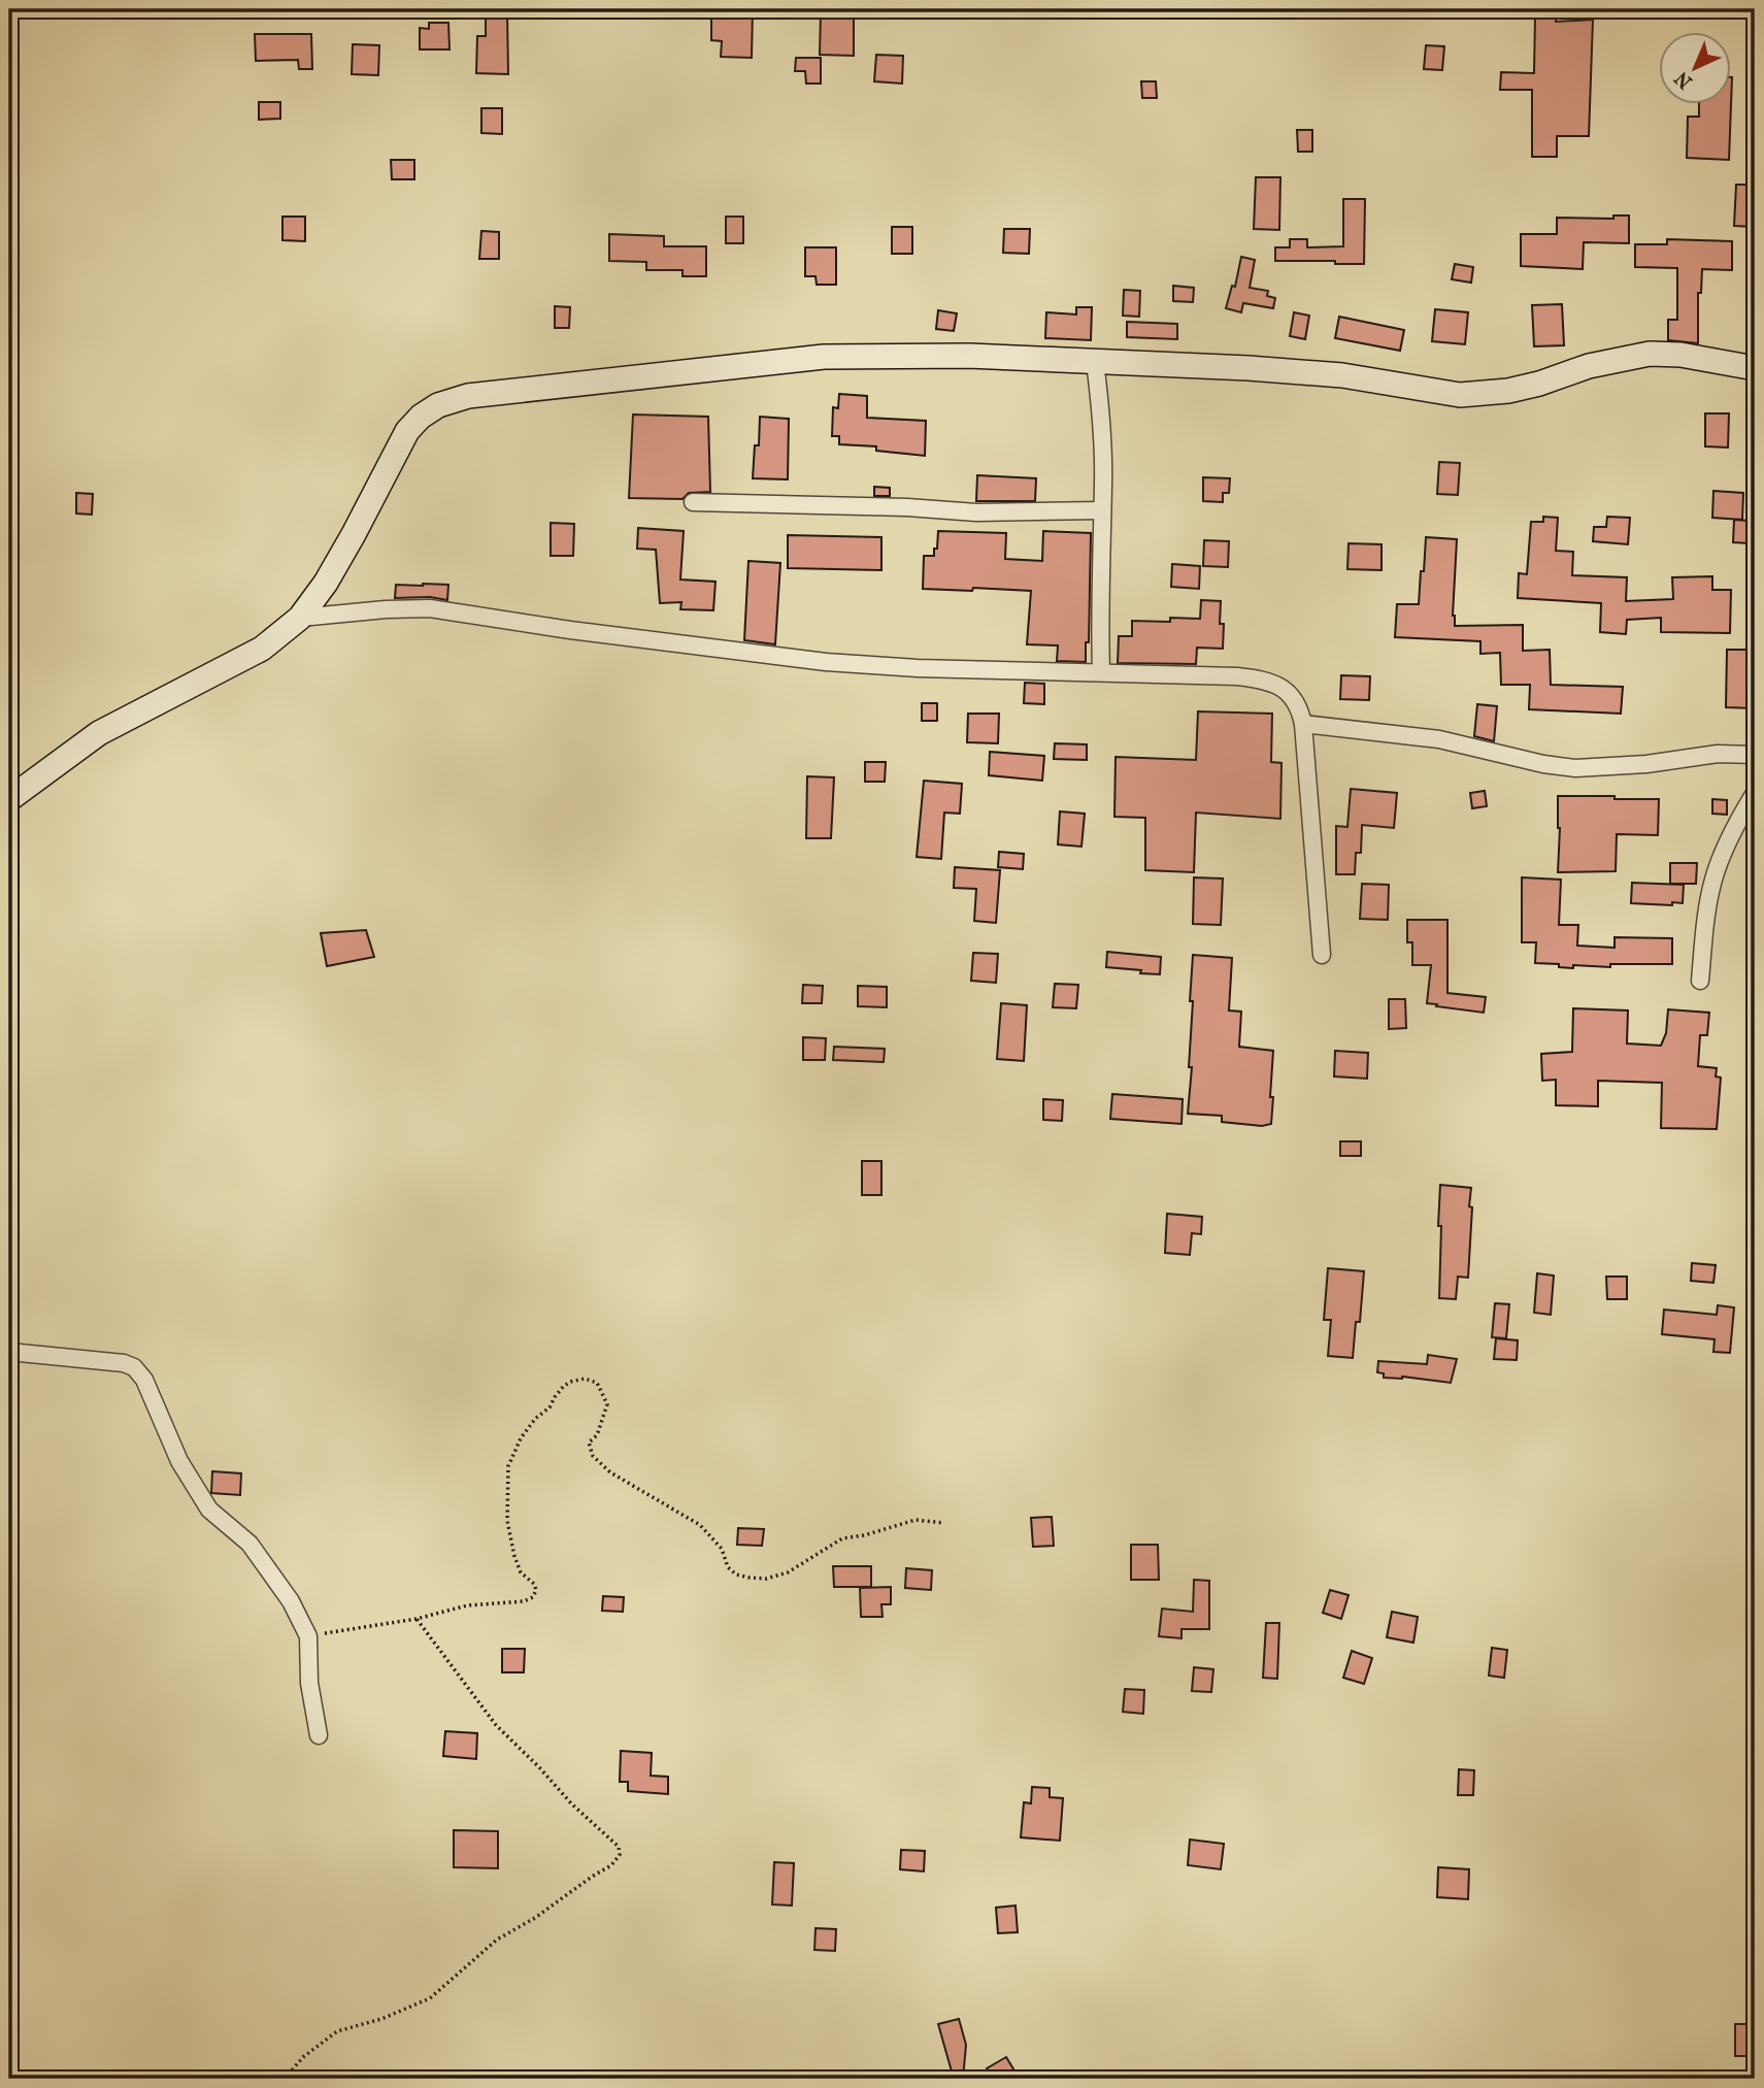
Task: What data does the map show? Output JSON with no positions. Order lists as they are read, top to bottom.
{
  "north": "bottom left"
}
